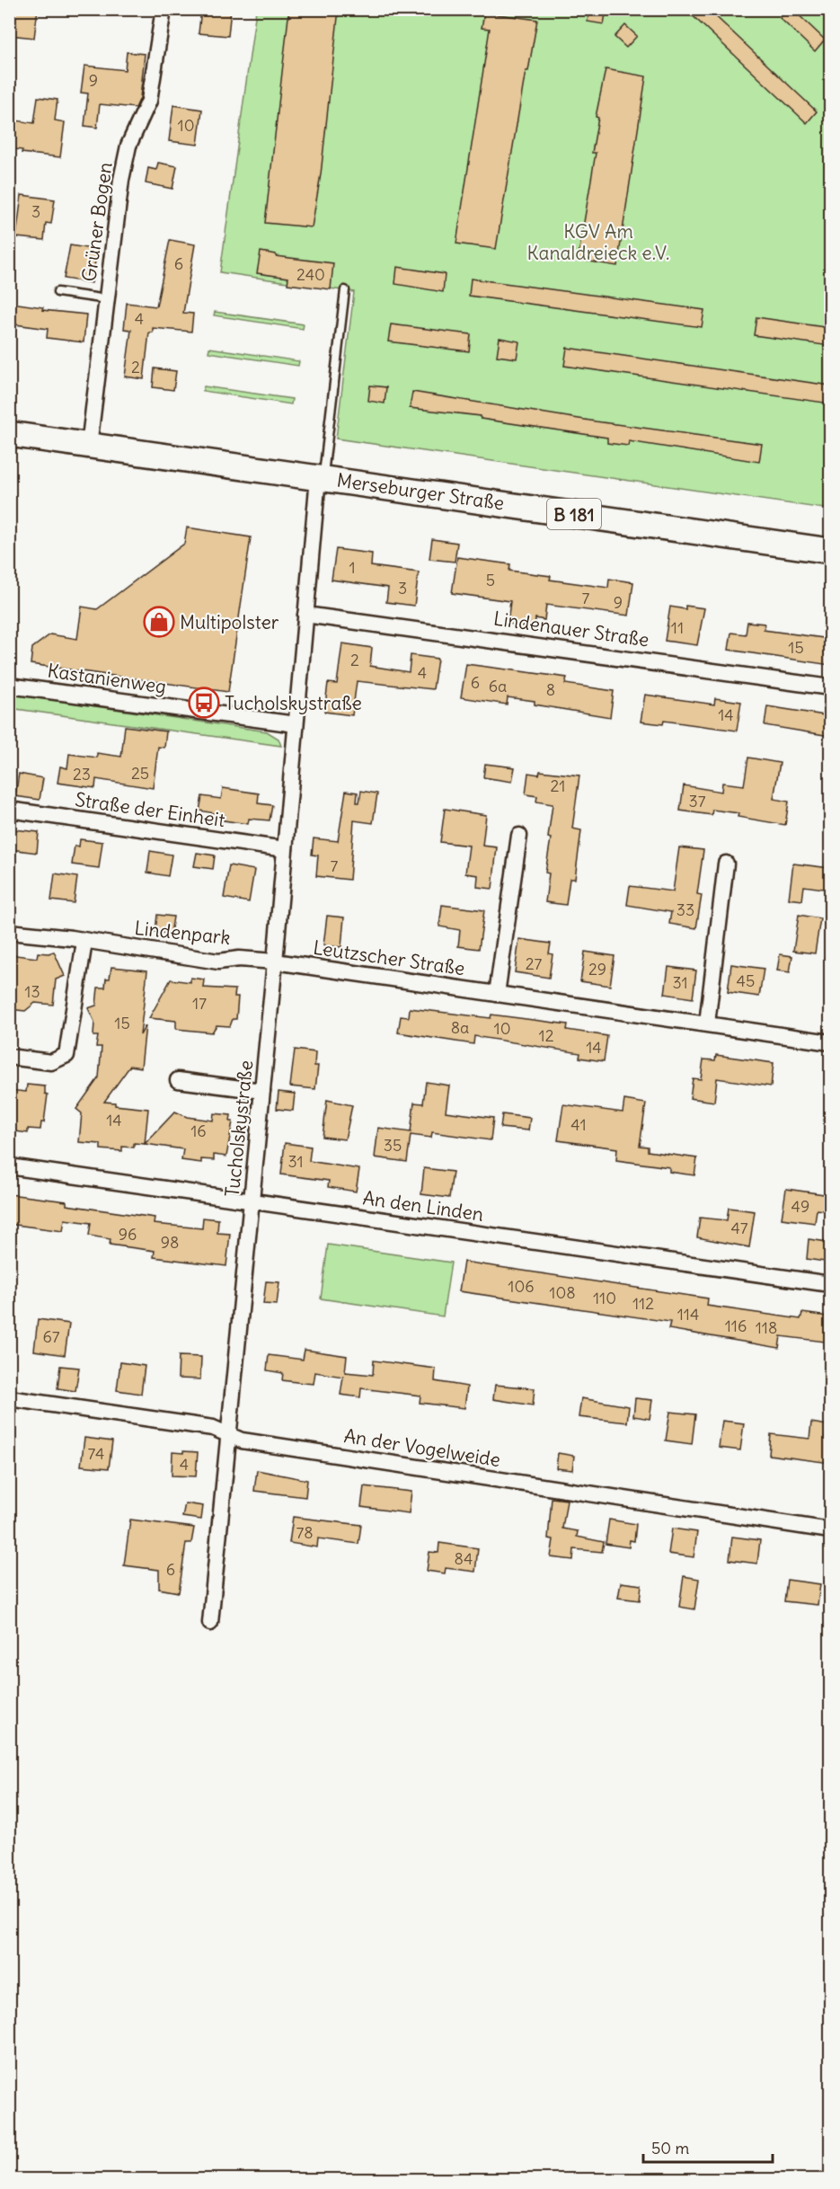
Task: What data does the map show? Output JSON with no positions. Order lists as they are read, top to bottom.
{
  "streets": {
    "main road": ["Merseburger Straße", "B 181"],
    "street": [
      "Grüner Bogen",
      "Lindenauer Straße",
      "Kastanienweg",
      "Straße der Einheit",
      "Lindenpark",
      "Leutzscher Straße",
      "Tucholskystraße",
      "An den Linden",
      "An der Vogelweide"
    ]
  },
  "crossings": [
    ["Grüner Bogen", "Merseburger Straße"],
    ["Merseburger Straße", "Tucholskystraße"],
    ["Lindenauer Straße", "Tucholskystraße"],
    ["Kastanienweg", "Tucholskystraße"],
    ["Straße der Einheit", "Tucholskystraße"],
    ["Lindenpark", "Leutzscher Straße"],
    ["Lindenpark", "Tucholskystraße"],
    ["Leutzscher Straße", "Tucholskystraße"],
    ["Tucholskystraße", "An den Linden"],
    ["Tucholskystraße", "An der Vogelweide"]
  ],
  "parks": ["KGV Am Kanaldreieck e.V."],
  "places": {
    "shop": ["Multipolster"],
    "bus stop": ["Tucholskystraße"]
  },
  "house_numbers": [
    "9",
    "10",
    "3",
    "6",
    "240",
    "4",
    "2",
    "1",
    "5",
    "3",
    "7",
    "9",
    "11",
    "15",
    "2",
    "4",
    "6",
    "6a",
    "8",
    "14",
    "25",
    "23",
    "21",
    "37",
    "7",
    "33",
    "27",
    "29",
    "45",
    "31",
    "13",
    "17",
    "15",
    "8a",
    "10",
    "12",
    "14",
    "14",
    "41",
    "16",
    "35",
    "31",
    "49",
    "47",
    "96",
    "98",
    "106",
    "108",
    "110",
    "112",
    "114",
    "116",
    "118",
    "67",
    "74",
    "4",
    "78",
    "84",
    "6"
  ],
  "scale_bar": "50 m"
}
